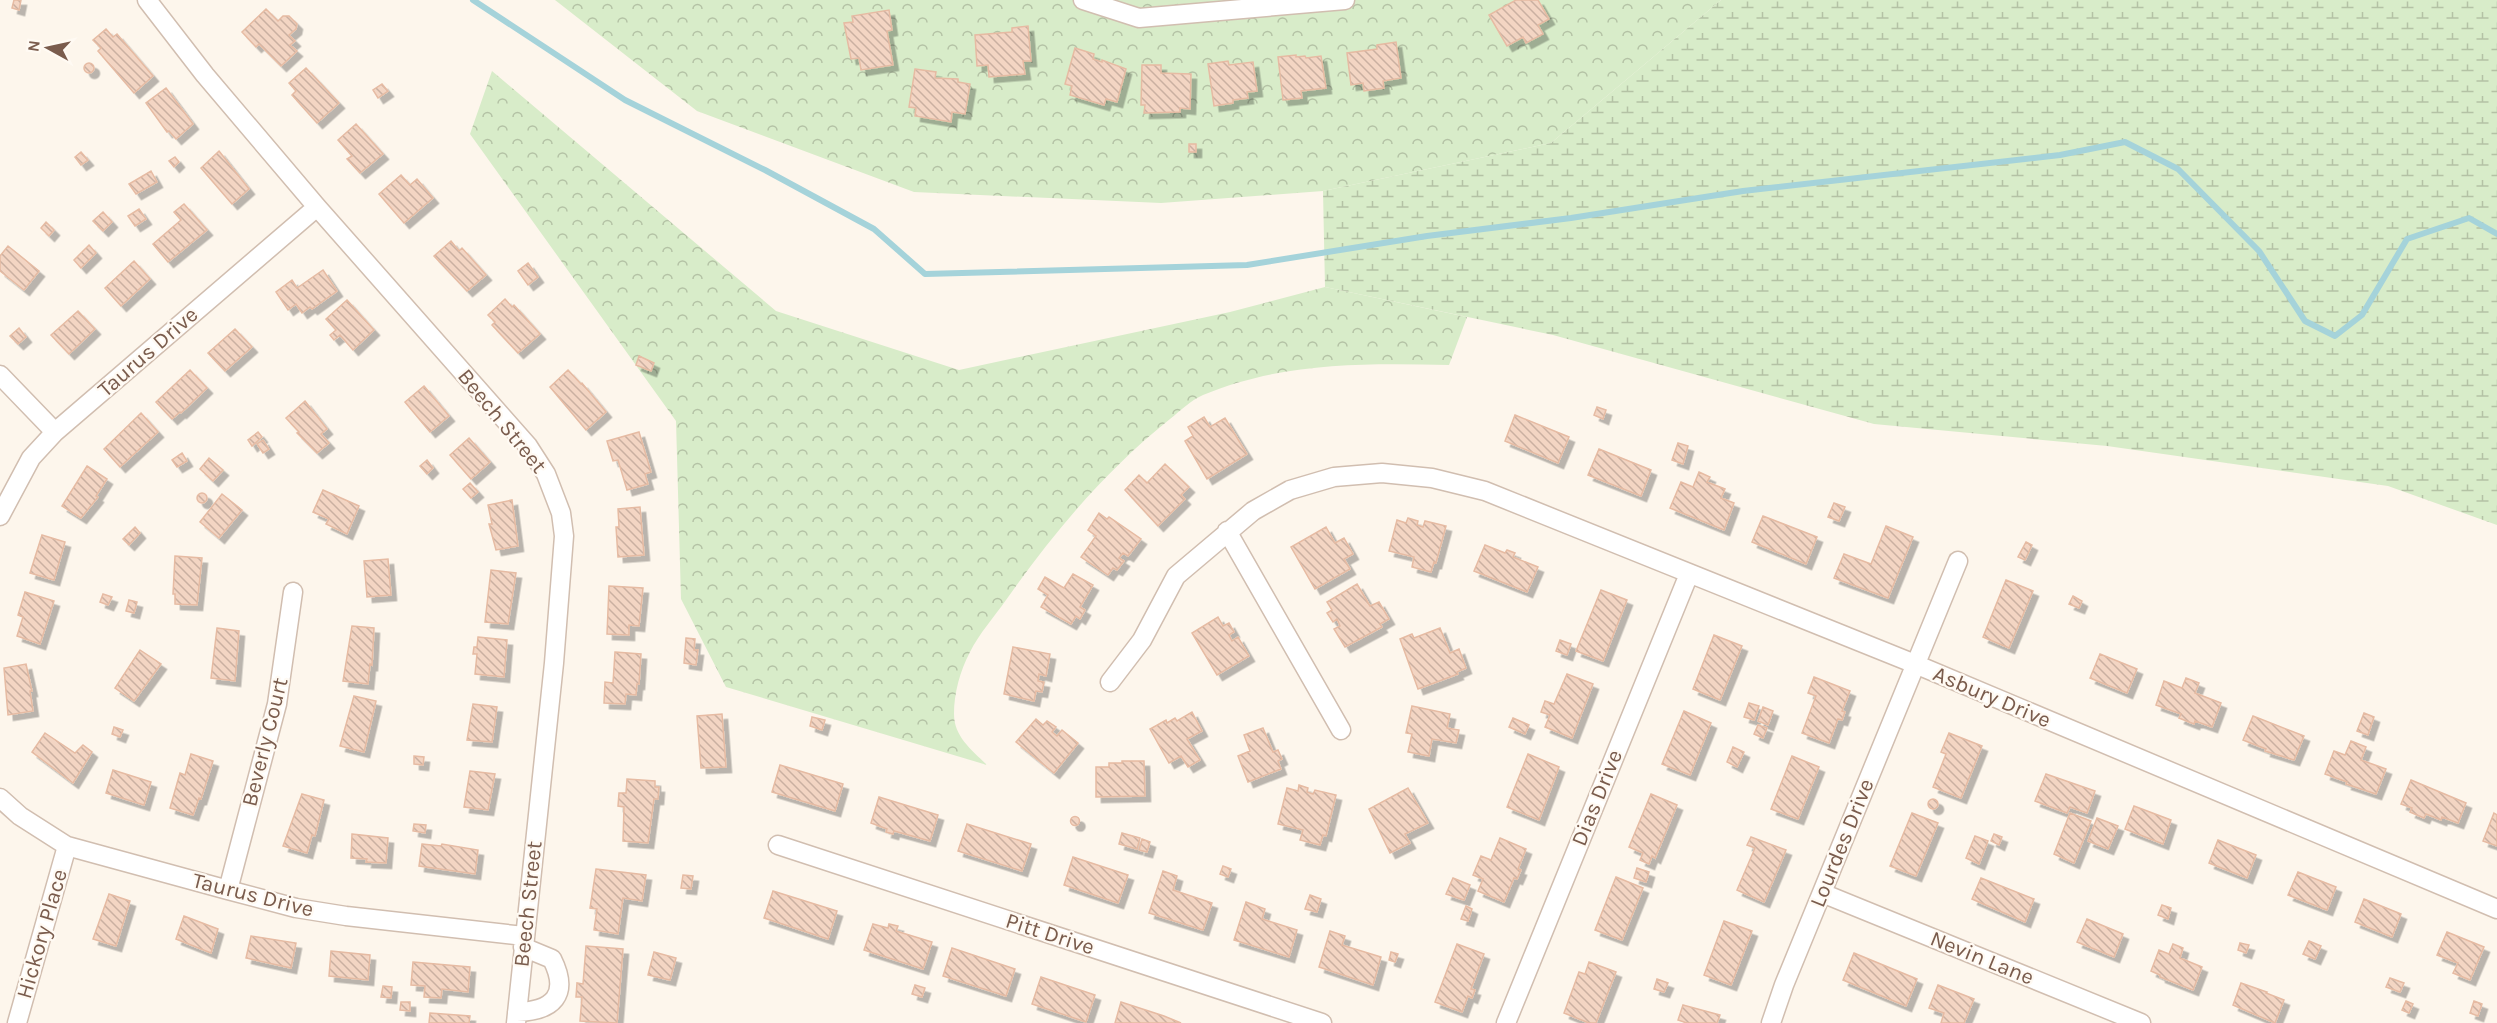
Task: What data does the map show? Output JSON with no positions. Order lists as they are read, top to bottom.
{
  "streets": {
    "street": [
      "Taurus Drive",
      "Beech Street",
      "Asbury Drive",
      "Beverly Court",
      "Dias Drive",
      "Lourdes Drive",
      "Hickory Place",
      "Pitt Drive",
      "Nevin Lane"
    ]
  },
  "crossings": [
    ["Taurus Drive", "Beech Street"],
    ["Taurus Drive", "Beverly Court"],
    ["Taurus Drive", "Hickory Place"],
    ["Asbury Drive", "Dias Drive"],
    ["Asbury Drive", "Lourdes Drive"],
    ["Lourdes Drive", "Nevin Lane"]
  ],
  "north": "left"
}
